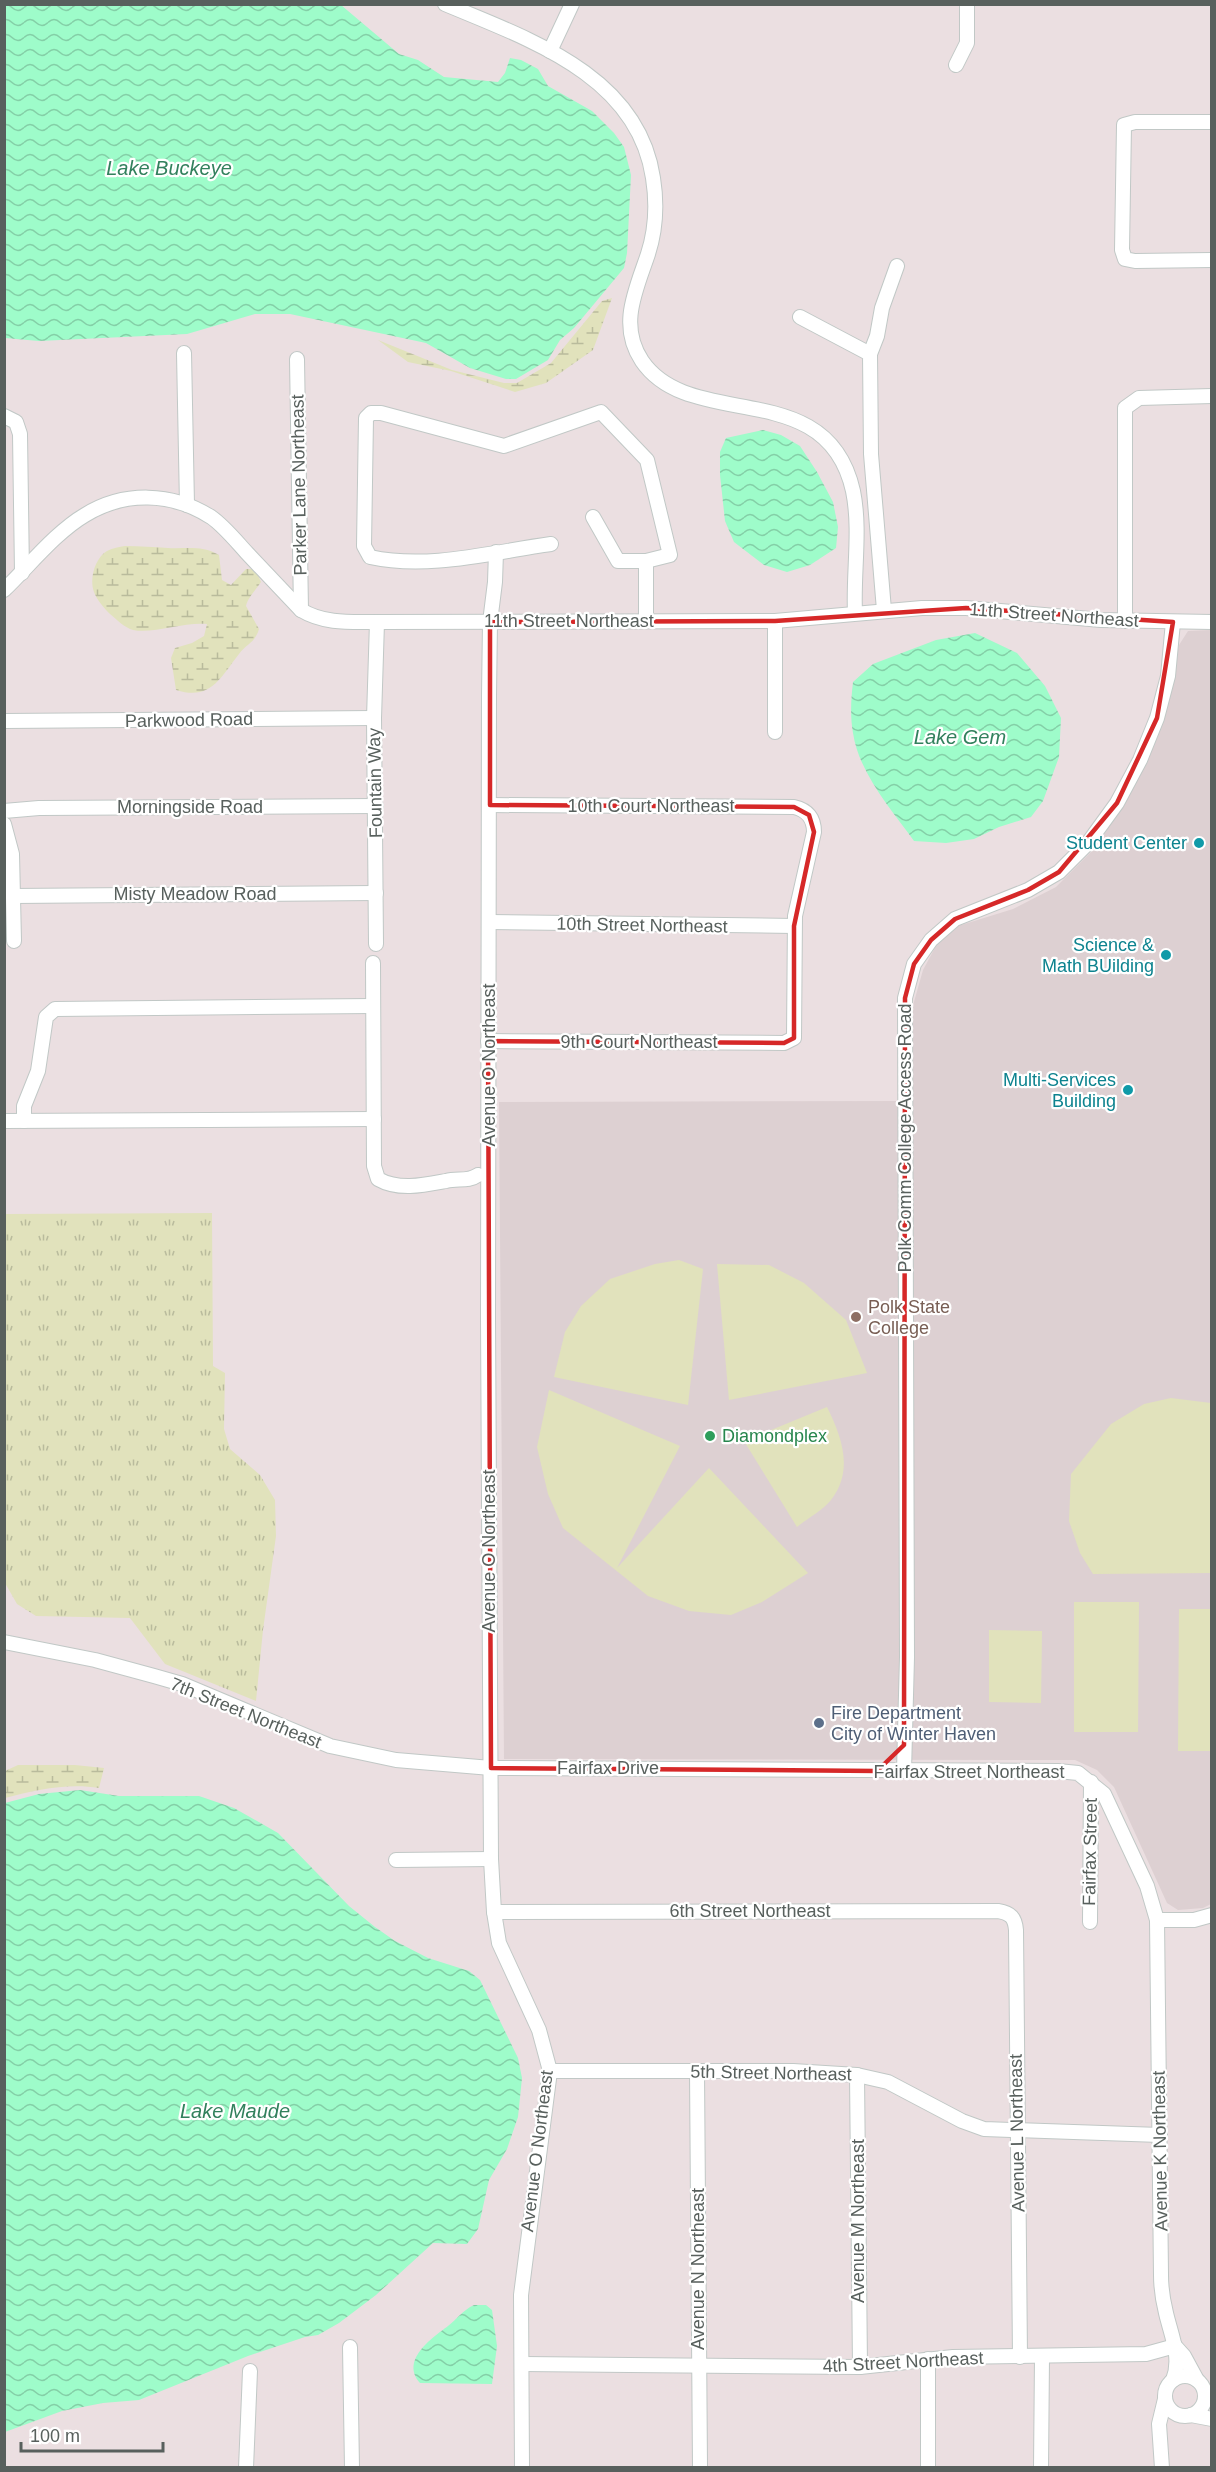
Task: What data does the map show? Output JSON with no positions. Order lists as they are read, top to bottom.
{
  "streets": {
    "street": [
      "Parker Lane Northeast",
      "11th Street Northeast",
      "Parkwood Road",
      "Fountain Way",
      "10th Court Northeast",
      "Morningside Road",
      "Misty Meadow Road",
      "10th Street Northeast",
      "9th Court Northeast",
      "Avenue O Northeast",
      "Polk Comm College Access Road",
      "7th Street Northeast",
      "Fairfax Drive",
      "Fairfax Street Northeast",
      "Fairfax Street",
      "6th Street Northeast",
      "5th Street Northeast",
      "Avenue L Northeast",
      "Avenue K Northeast",
      "Avenue M Northeast",
      "Avenue N Northeast",
      "4th Street Northeast"
    ]
  },
  "crossings": [
    ["Parker Lane Northeast", "11th Street Northeast"],
    ["11th Street Northeast", "Fountain Way"],
    ["11th Street Northeast", "Avenue O Northeast"],
    ["11th Street Northeast", "Polk Comm College Access Road"],
    ["Parkwood Road", "Fountain Way"],
    ["Fountain Way", "Morningside Road"],
    ["Fountain Way", "Misty Meadow Road"],
    ["10th Court Northeast", "10th Street Northeast"],
    ["10th Court Northeast", "9th Court Northeast"],
    ["10th Court Northeast", "Avenue O Northeast"],
    ["10th Street Northeast", "9th Court Northeast"],
    ["10th Street Northeast", "Avenue O Northeast"],
    ["9th Court Northeast", "Avenue O Northeast"],
    ["Avenue O Northeast", "7th Street Northeast"],
    ["Avenue O Northeast", "Fairfax Drive"],
    ["Avenue O Northeast", "6th Street Northeast"],
    ["Avenue O Northeast", "5th Street Northeast"],
    ["Avenue O Northeast", "4th Street Northeast"],
    ["Polk Comm College Access Road", "Fairfax Street Northeast"],
    ["7th Street Northeast", "Fairfax Drive"],
    ["Fairfax Drive", "Fairfax Street Northeast"],
    ["Fairfax Street Northeast", "Fairfax Street"],
    ["Fairfax Street Northeast", "Avenue K Northeast"],
    ["6th Street Northeast", "Avenue L Northeast"],
    ["5th Street Northeast", "Avenue L Northeast"],
    ["5th Street Northeast", "Avenue K Northeast"],
    ["5th Street Northeast", "Avenue M Northeast"],
    ["5th Street Northeast", "Avenue N Northeast"],
    ["Avenue L Northeast", "4th Street Northeast"],
    ["Avenue K Northeast", "4th Street Northeast"],
    ["Avenue M Northeast", "4th Street Northeast"],
    ["Avenue N Northeast", "4th Street Northeast"]
  ],
  "water": ["Lake Buckeye", "Lake Gem", "Lake Maude"],
  "places": [
    "Student Center",
    "Science & Math BUilding",
    "Multi-Services Building",
    "Polk State College",
    "Diamondplex",
    "Fire Department City of Winter Haven"
  ],
  "scale_bar": "100 m"
}
